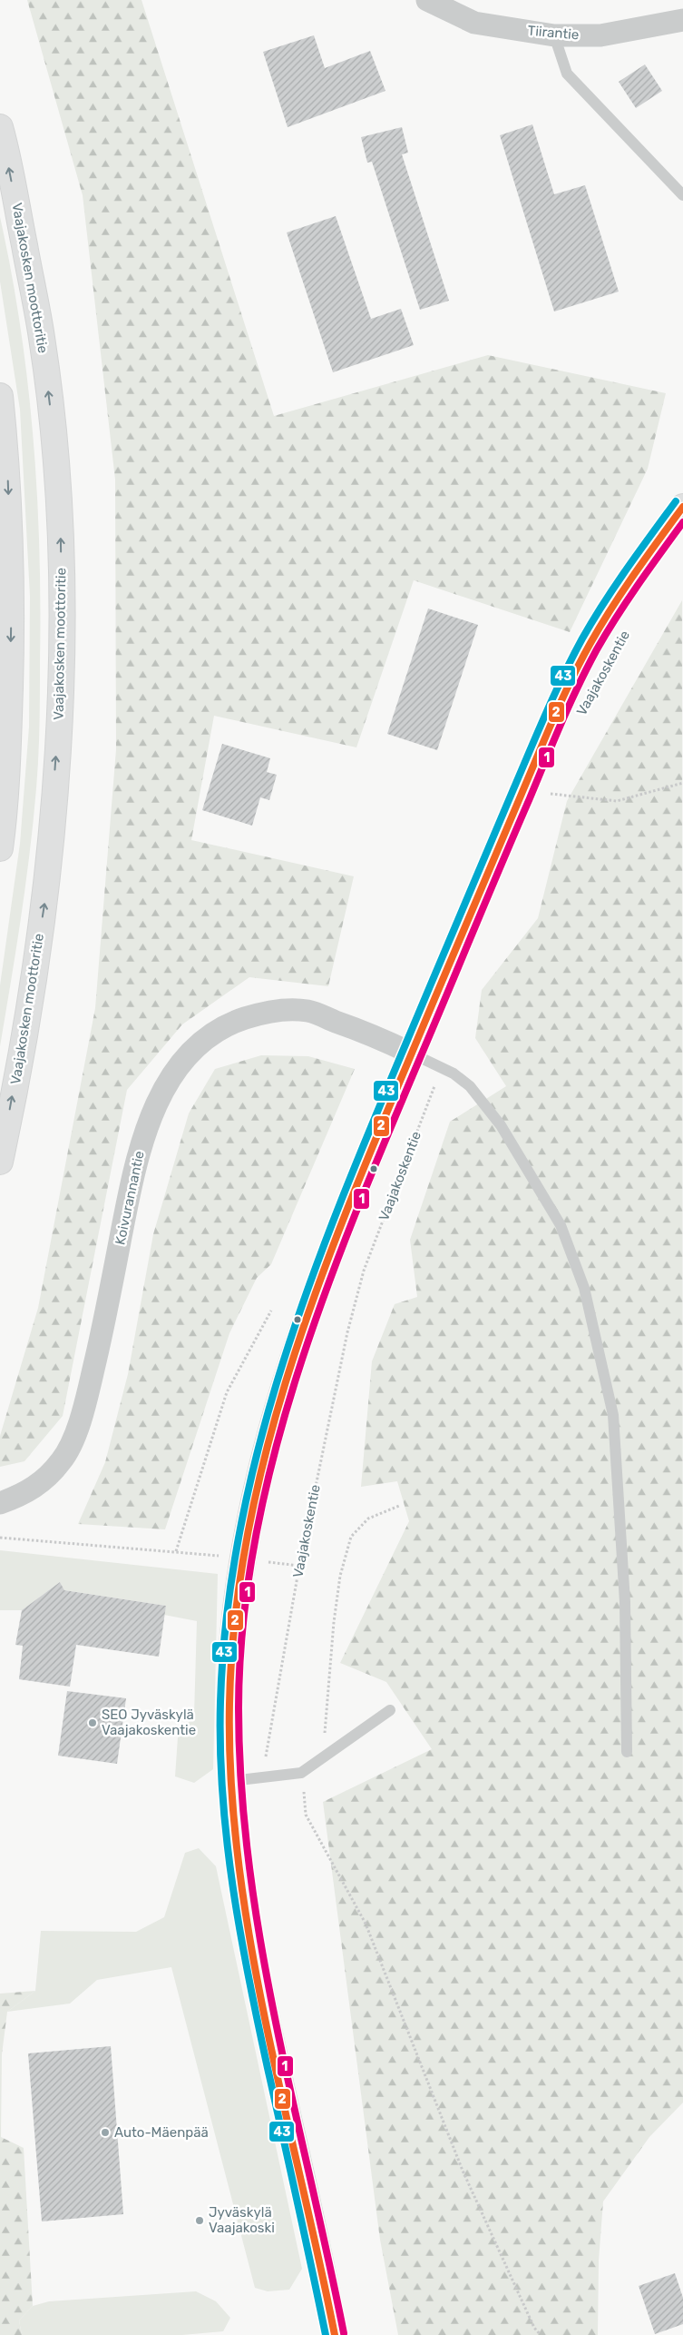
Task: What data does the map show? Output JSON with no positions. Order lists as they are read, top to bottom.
{
  "streets": {
    "main road": ["Vaajakosken moottoritie", "Vaajakoskentie"],
    "street": ["Tiirantie", "Koivurannantie"]
  },
  "crossings": [
    ["Vaajakoskentie", "Koivurannantie"]
  ],
  "places": ["SEO Jyväskylä Vaajakoskentie", "Auto-Mäenpää", "Jyväskylä Vaajakoski"],
  "lines": ["transit line 43", "transit line 2", "transit line 1"]
}
